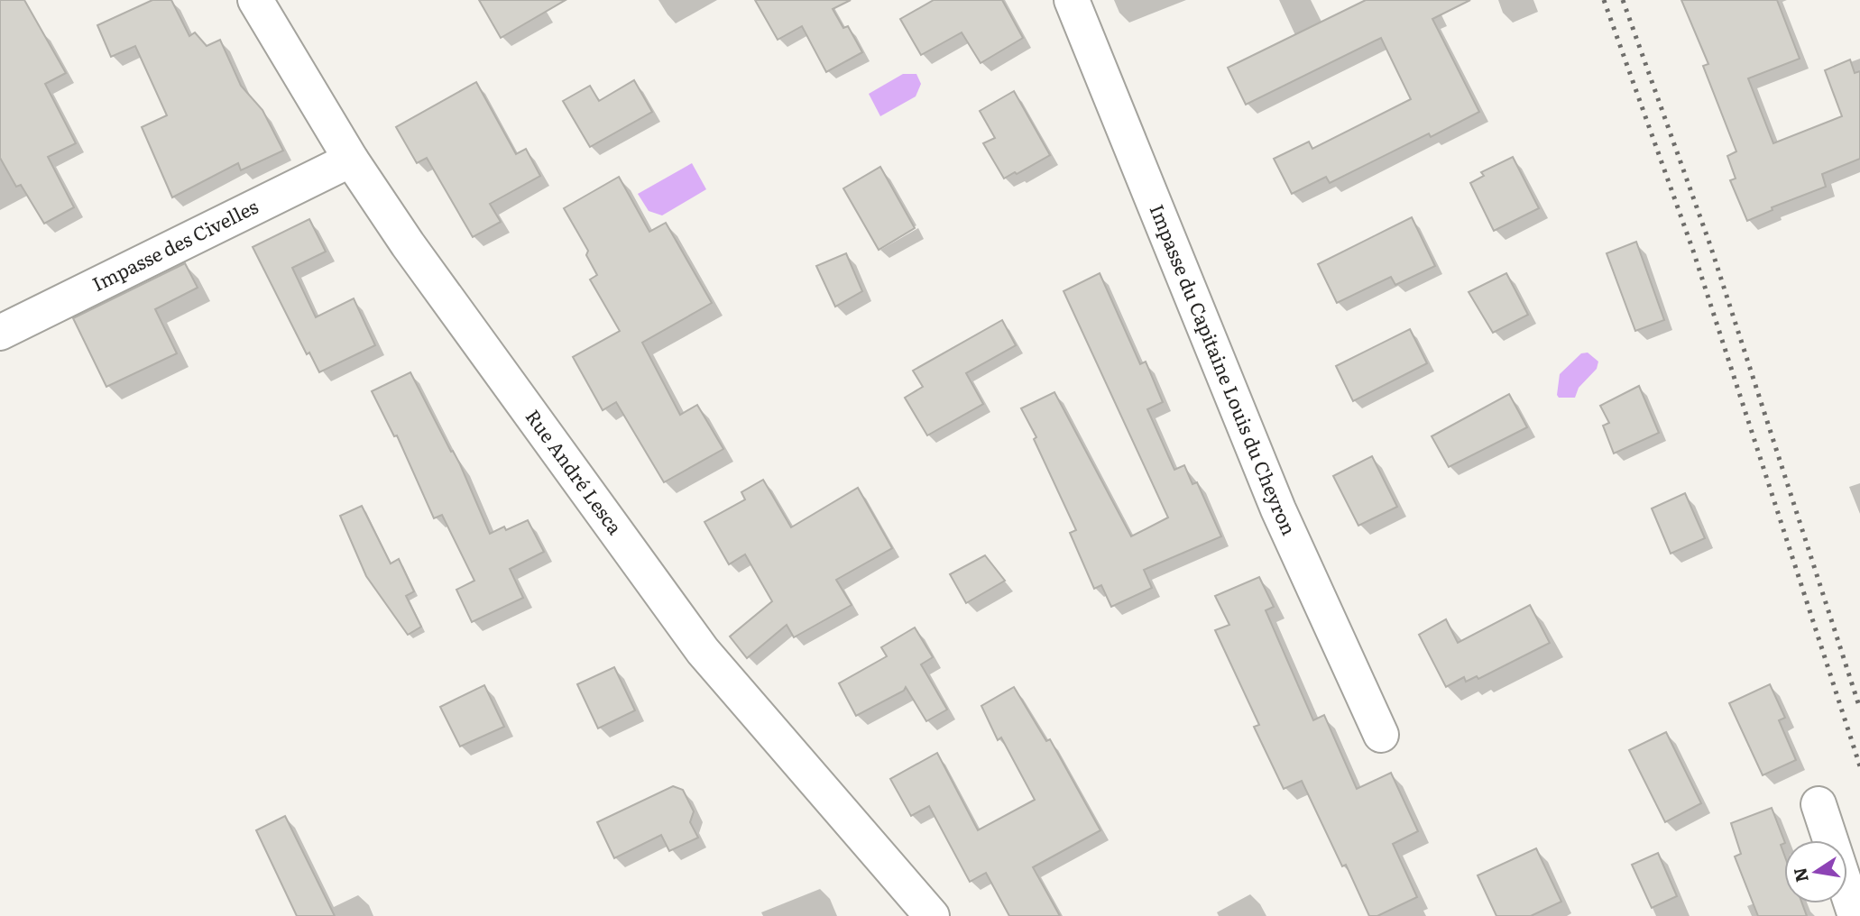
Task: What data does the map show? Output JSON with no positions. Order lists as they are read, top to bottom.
{
  "streets": {
    "street": ["Impasse des Civelles", "Impasse du Capitaine Louis du Cheyron", "Rue André Lesca"]
  },
  "crossings": [
    ["Impasse des Civelles", "Rue André Lesca"]
  ],
  "north": "left"
}
